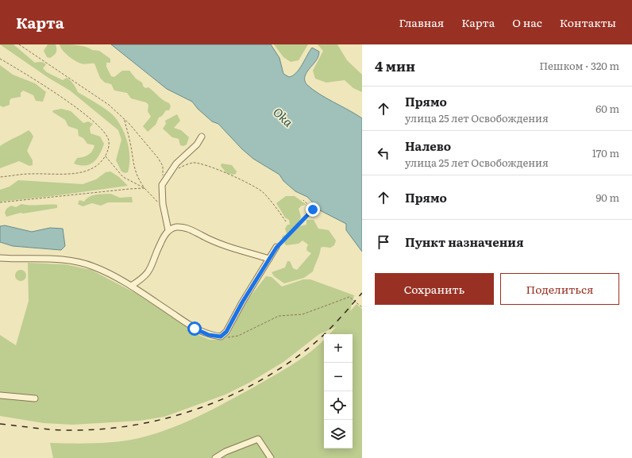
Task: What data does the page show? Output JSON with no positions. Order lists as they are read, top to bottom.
{
  "water": ["Oka"],
  "page": {
    "header": "Карта",
    "nav": [
      "Главная",
      "Карта",
      "О нас",
      "Контакты"
    ],
    "heading": ["4 мин", "Пешком · 320 m"],
    "list": [
      ["Прямо", "улица 25 лет Освобождения", "60 m"],
      ["Налево", "улица 25 лет Освобождения", "170 m"],
      ["Прямо", "90 m"],
      "Пункт назначения"
    ],
    "buttons": ["Сохранить", "Поделиться"],
    "map_buttons": ["+", "−"]
  }
}
